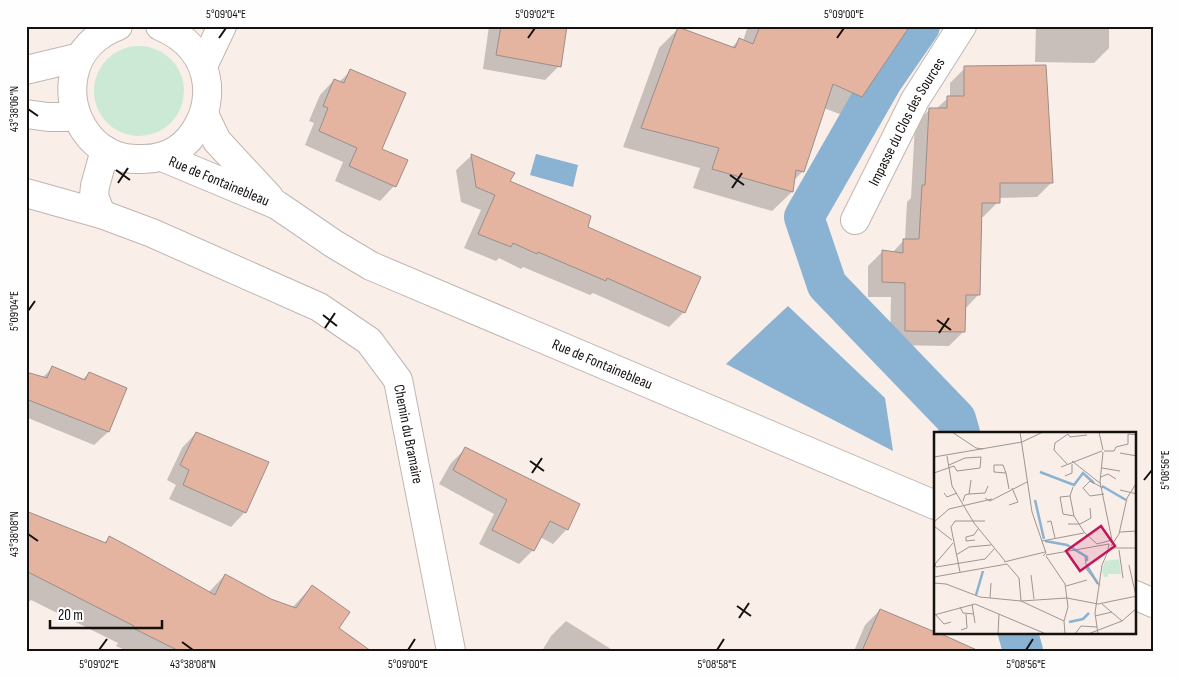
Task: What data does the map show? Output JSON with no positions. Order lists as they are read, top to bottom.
{
  "streets": {
    "street": ["Impasse du Clos des Sources", "Rue de Fontainebleau", "Chemin du Bramaire"]
  },
  "scale_bar": "20 m",
  "coordinates": [
    "5°09'04\"E",
    "5°09'02\"E",
    "5°09'00\"E",
    "43°38'06\"N",
    "5°08'56\"E",
    "43°38'08\"N",
    "5°08'58\"E"
  ]
}
